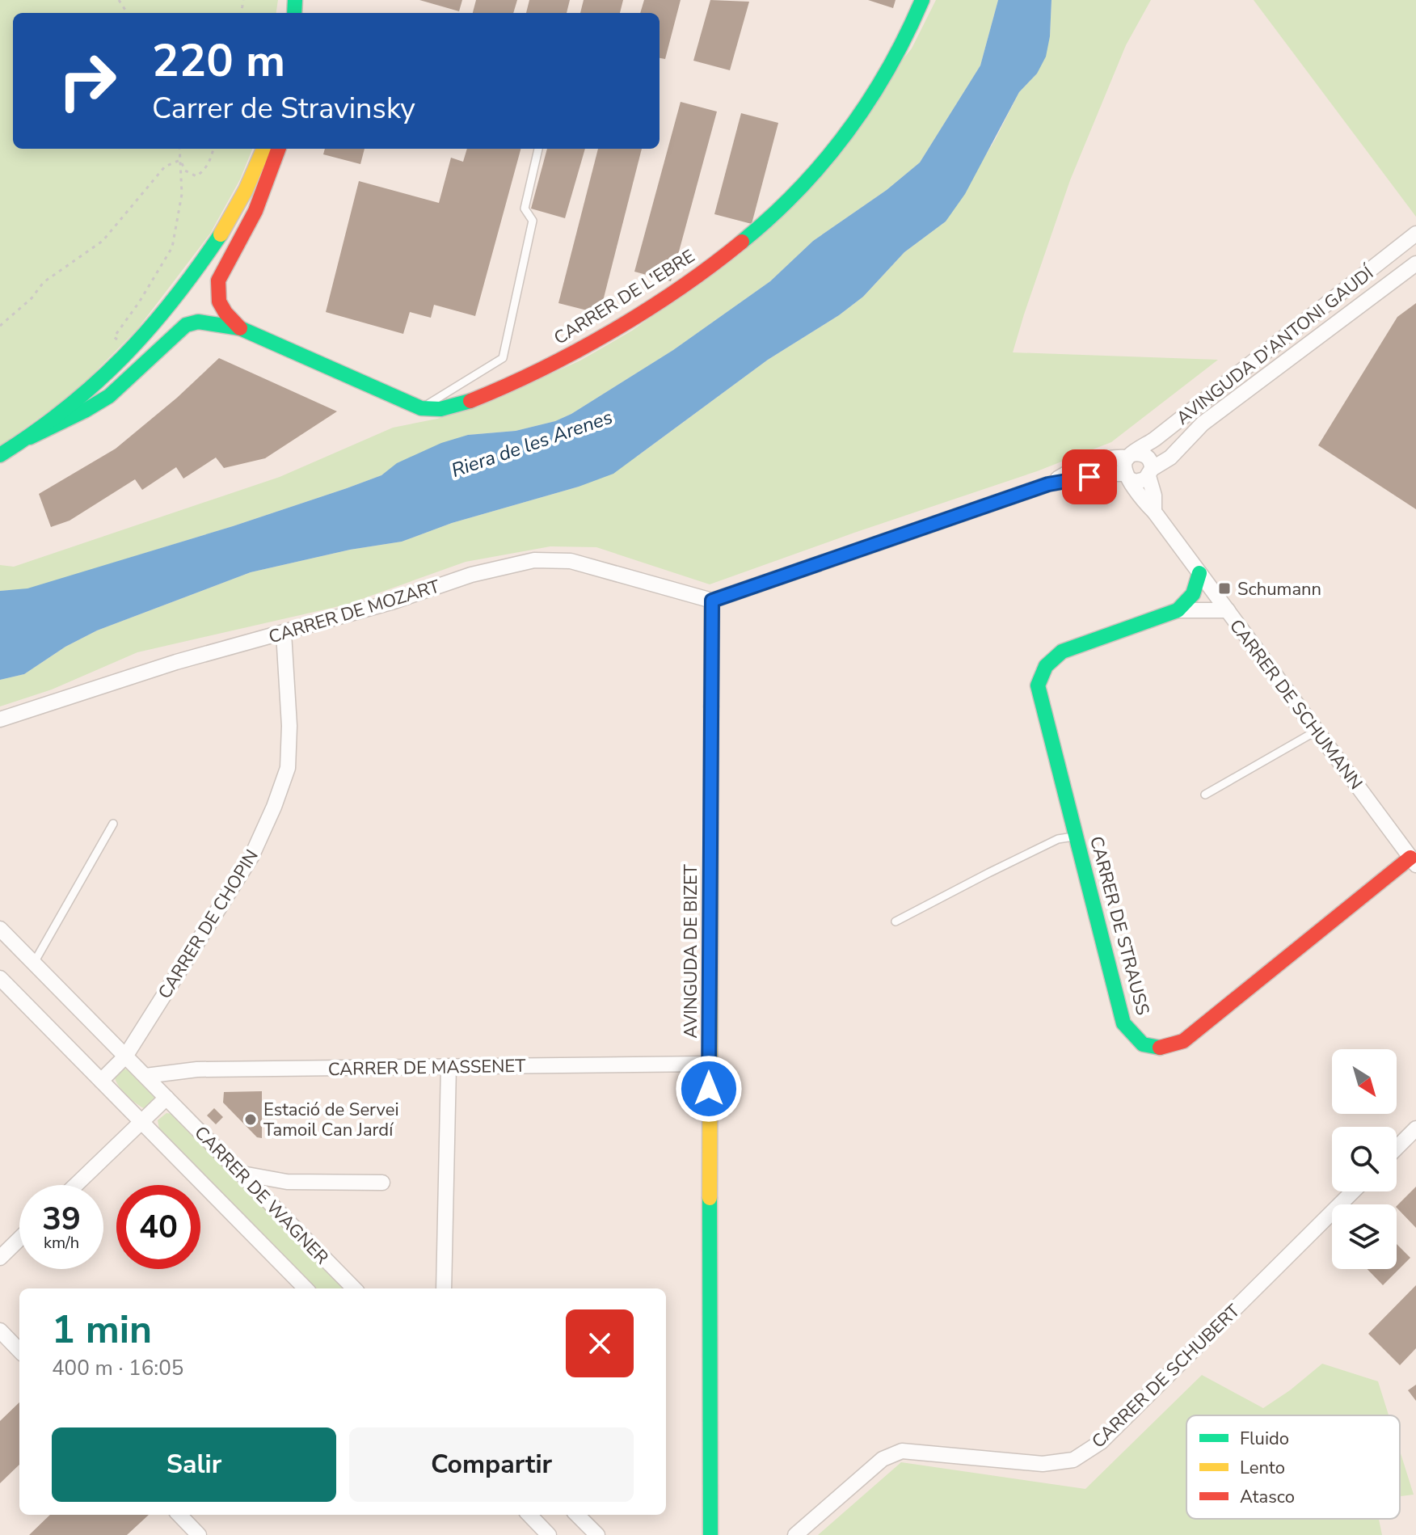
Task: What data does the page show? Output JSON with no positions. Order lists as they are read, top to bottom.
{
  "streets": {
    "street": [
      "CARRER DE L'EBRE",
      "AVINGUDA D'ANTONI GAUDÍ",
      "CARRER DE MOZART",
      "CARRER DE SCHUMANN",
      "CARRER DE CHOPIN",
      "CARRER DE STRAUSS",
      "AVINGUDA DE BIZET",
      "CARRER DE MASSENET",
      "CARRER DE WAGNER",
      "CARRER DE SCHUBERT"
    ]
  },
  "crossings": [
    ["AVINGUDA D'ANTONI GAUDÍ", "CARRER DE SCHUMANN"],
    ["CARRER DE MOZART", "CARRER DE CHOPIN"],
    ["CARRER DE MOZART", "AVINGUDA DE BIZET"],
    ["CARRER DE SCHUMANN", "CARRER DE STRAUSS"],
    ["CARRER DE CHOPIN", "CARRER DE WAGNER"],
    ["AVINGUDA DE BIZET", "CARRER DE MASSENET"],
    ["CARRER DE MASSENET", "CARRER DE WAGNER"]
  ],
  "water": ["Riera de les Arenes"],
  "places": {
    "transit": ["Schumann"],
    "other": ["Estació de Servei Tamoil Can Jardí"]
  },
  "legend": ["Fluido", "Lento", "Atasco"],
  "north": "bottom right",
  "page": {
    "turn": ["220 m", "Carrer de Stravinsky"],
    "speed": "39 km/h",
    "limit": "40",
    "heading": ["1 min", "400 m · 16:05"],
    "buttons": ["Salir", "Compartir"]
  }
}
